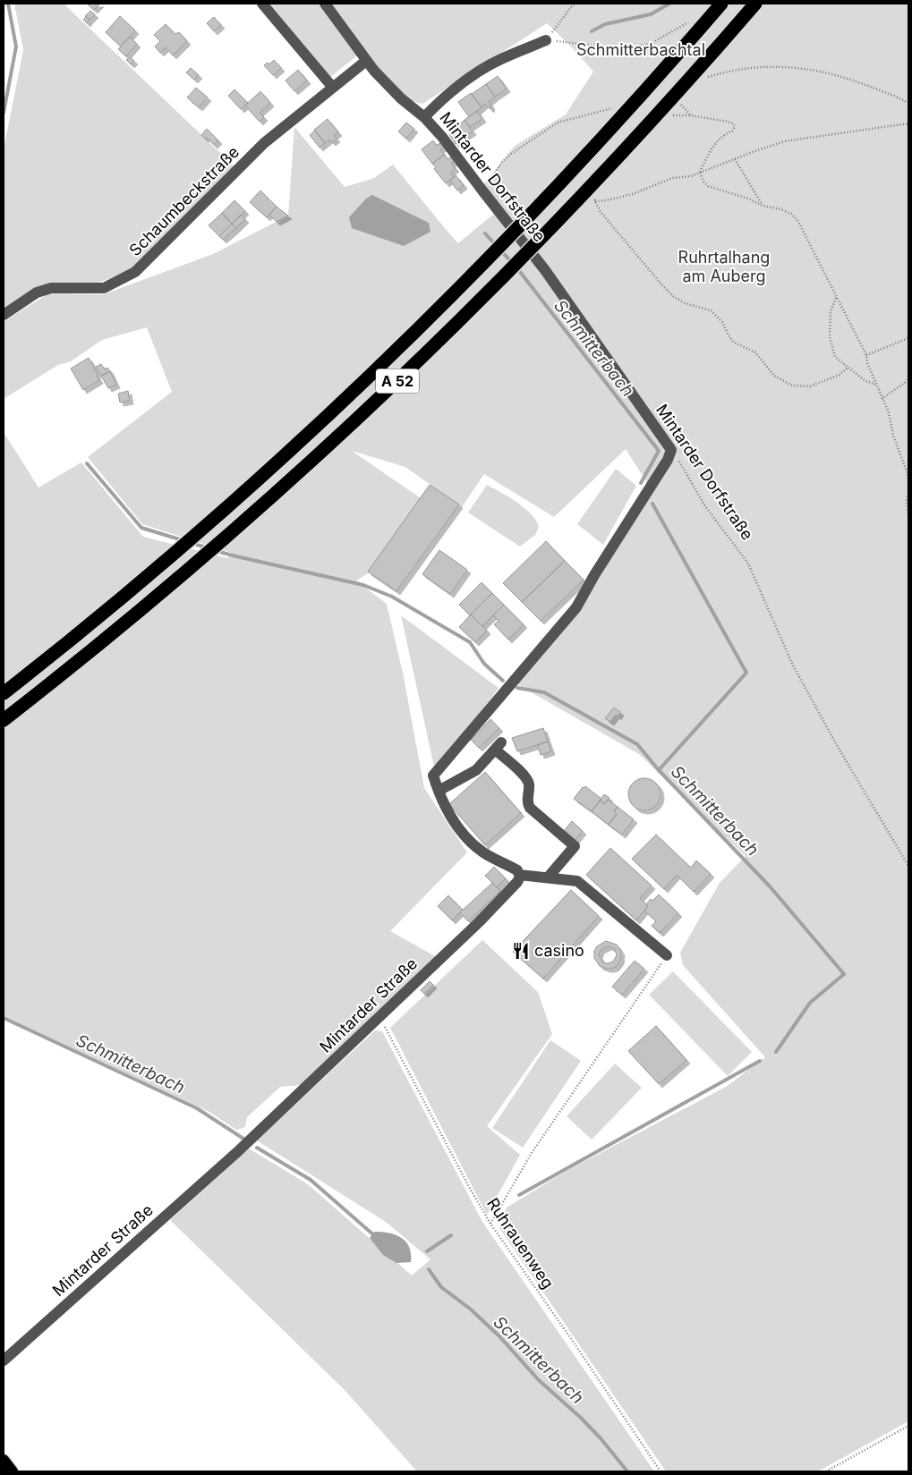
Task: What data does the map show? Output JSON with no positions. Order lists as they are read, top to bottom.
{
  "streets": {
    "highway": ["A 52"],
    "street": ["Mintarder Dorfstraße", "Schaumbeckstraße", "Mintarder Straße"],
    "path": ["Ruhrauenweg"]
  },
  "crossings": [
    ["Mintarder Dorfstraße", "Schaumbeckstraße"],
    ["Mintarder Dorfstraße", "A 52"],
    ["Mintarder Straße", "Ruhrauenweg"]
  ],
  "water": ["Schmitterbach"],
  "parks": ["Schmitterbachtal", "Ruhrtalhang am Auberg"],
  "places": {
    "restaurant": ["casino"]
  }
}
